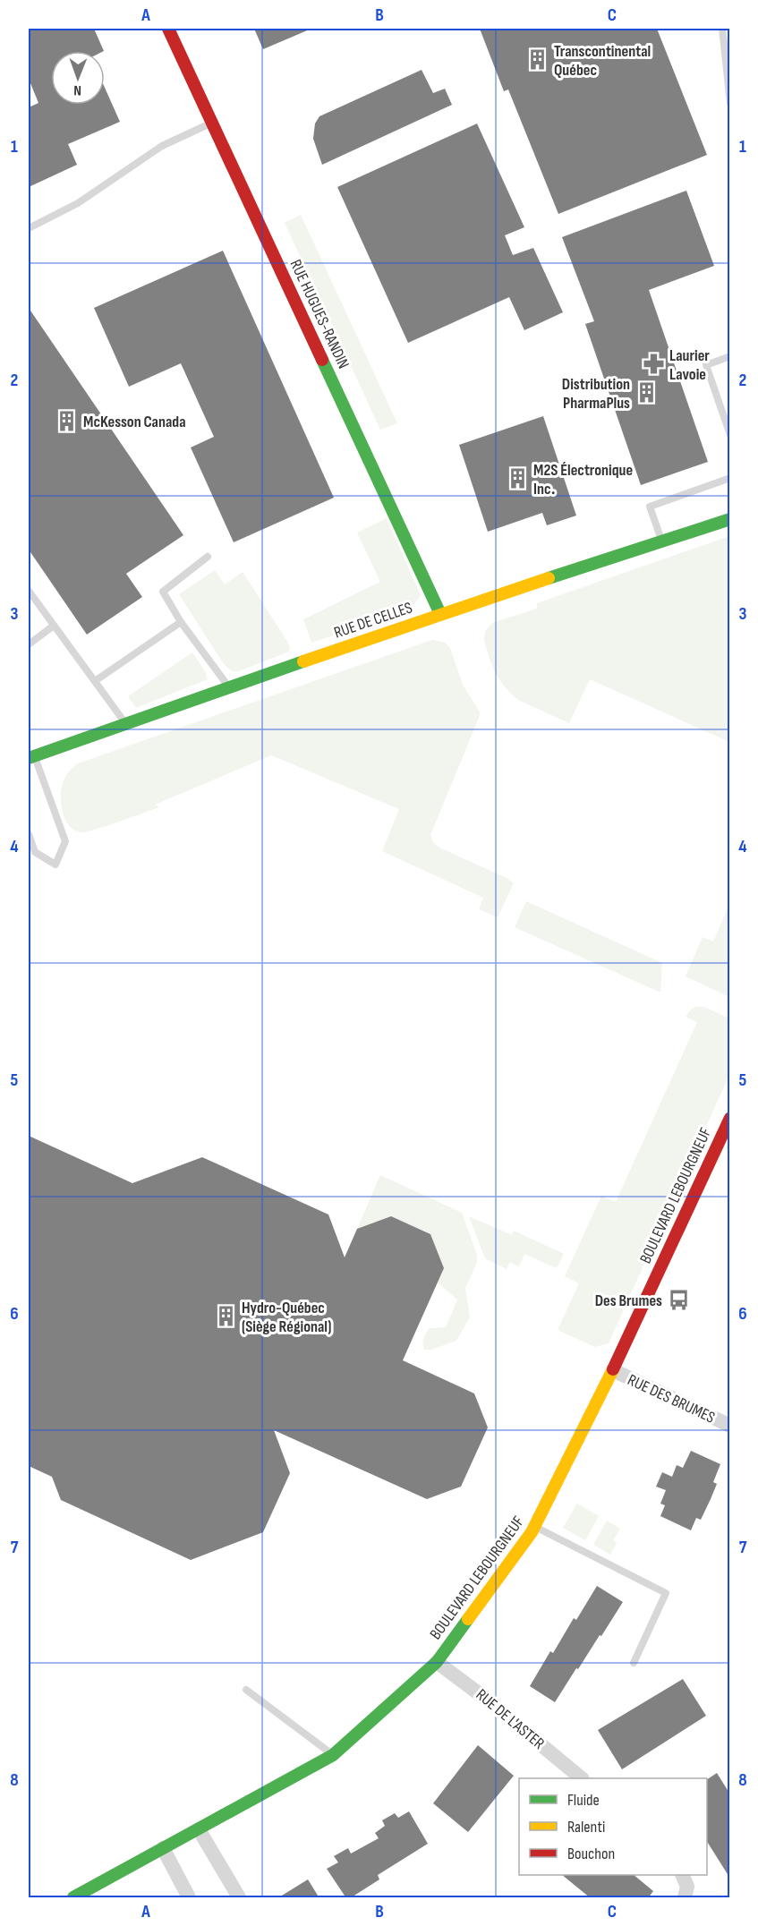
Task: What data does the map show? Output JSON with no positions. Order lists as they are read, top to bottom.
{
  "streets": {
    "street": [
      "RUE HUGUES-RANDIN",
      "RUE DE CELLES",
      "BOULEVARD LEBOURGNEUF",
      "RUE DES BRUMES",
      "RUE DE L'ASTER"
    ]
  },
  "crossings": [
    ["RUE HUGUES-RANDIN", "RUE DE CELLES"],
    ["BOULEVARD LEBOURGNEUF", "RUE DES BRUMES"],
    ["BOULEVARD LEBOURGNEUF", "RUE DE L'ASTER"]
  ],
  "places": {
    "building": [
      "Transcontinental Québec",
      "Distribution PharmaPlus",
      "McKesson Canada",
      "M2S Électronique Inc.",
      "Hydro-Québec (Siège Régional)"
    ],
    "pharmacy": ["Laurier Lavoie"],
    "bus stop": ["Des Brumes"]
  },
  "legend": ["Fluide", "Ralenti", "Bouchon"],
  "north": "bottom",
  "grid": {
    "columns": ["A", "B", "C"],
    "rows": [
      "1",
      "2",
      "3",
      "4",
      "5",
      "6",
      "7",
      "8"
    ]
  }
}
